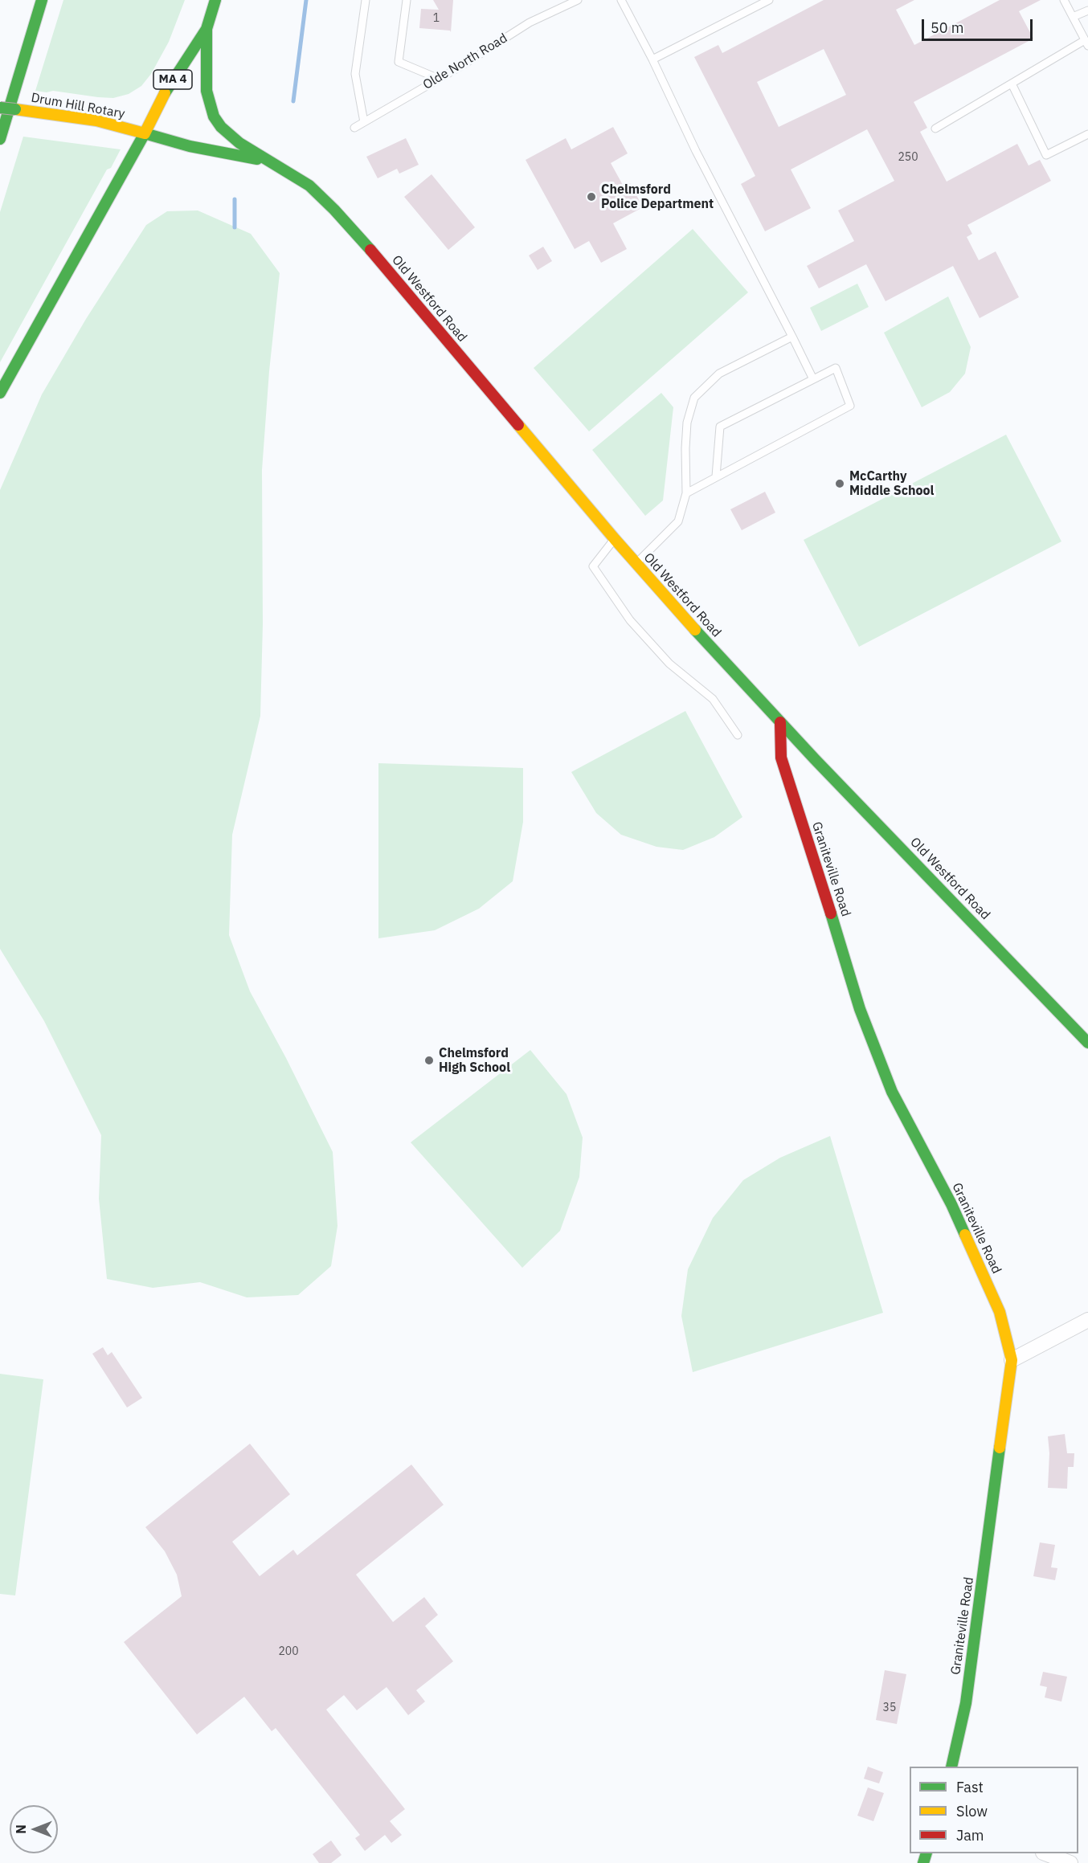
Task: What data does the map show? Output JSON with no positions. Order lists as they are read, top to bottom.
{
  "streets": {
    "main road": [
      "MA 4",
      "Drum Hill Rotary",
      "Old Westford Road",
      "Graniteville Road"
    ],
    "lane": ["Olde North Road"]
  },
  "crossings": [
    ["MA 4", "Drum Hill Rotary"],
    ["MA 4", "Old Westford Road"],
    ["Drum Hill Rotary", "Old Westford Road"],
    ["Old Westford Road", "Graniteville Road"]
  ],
  "places": ["Chelmsford Police Department", "McCarthy Middle School", "Chelmsford High School"],
  "house_numbers": [
    "1",
    "250",
    "200",
    "35"
  ],
  "legend": ["Fast", "Slow", "Jam"],
  "scale_bar": "50 m",
  "north": "left"
}
